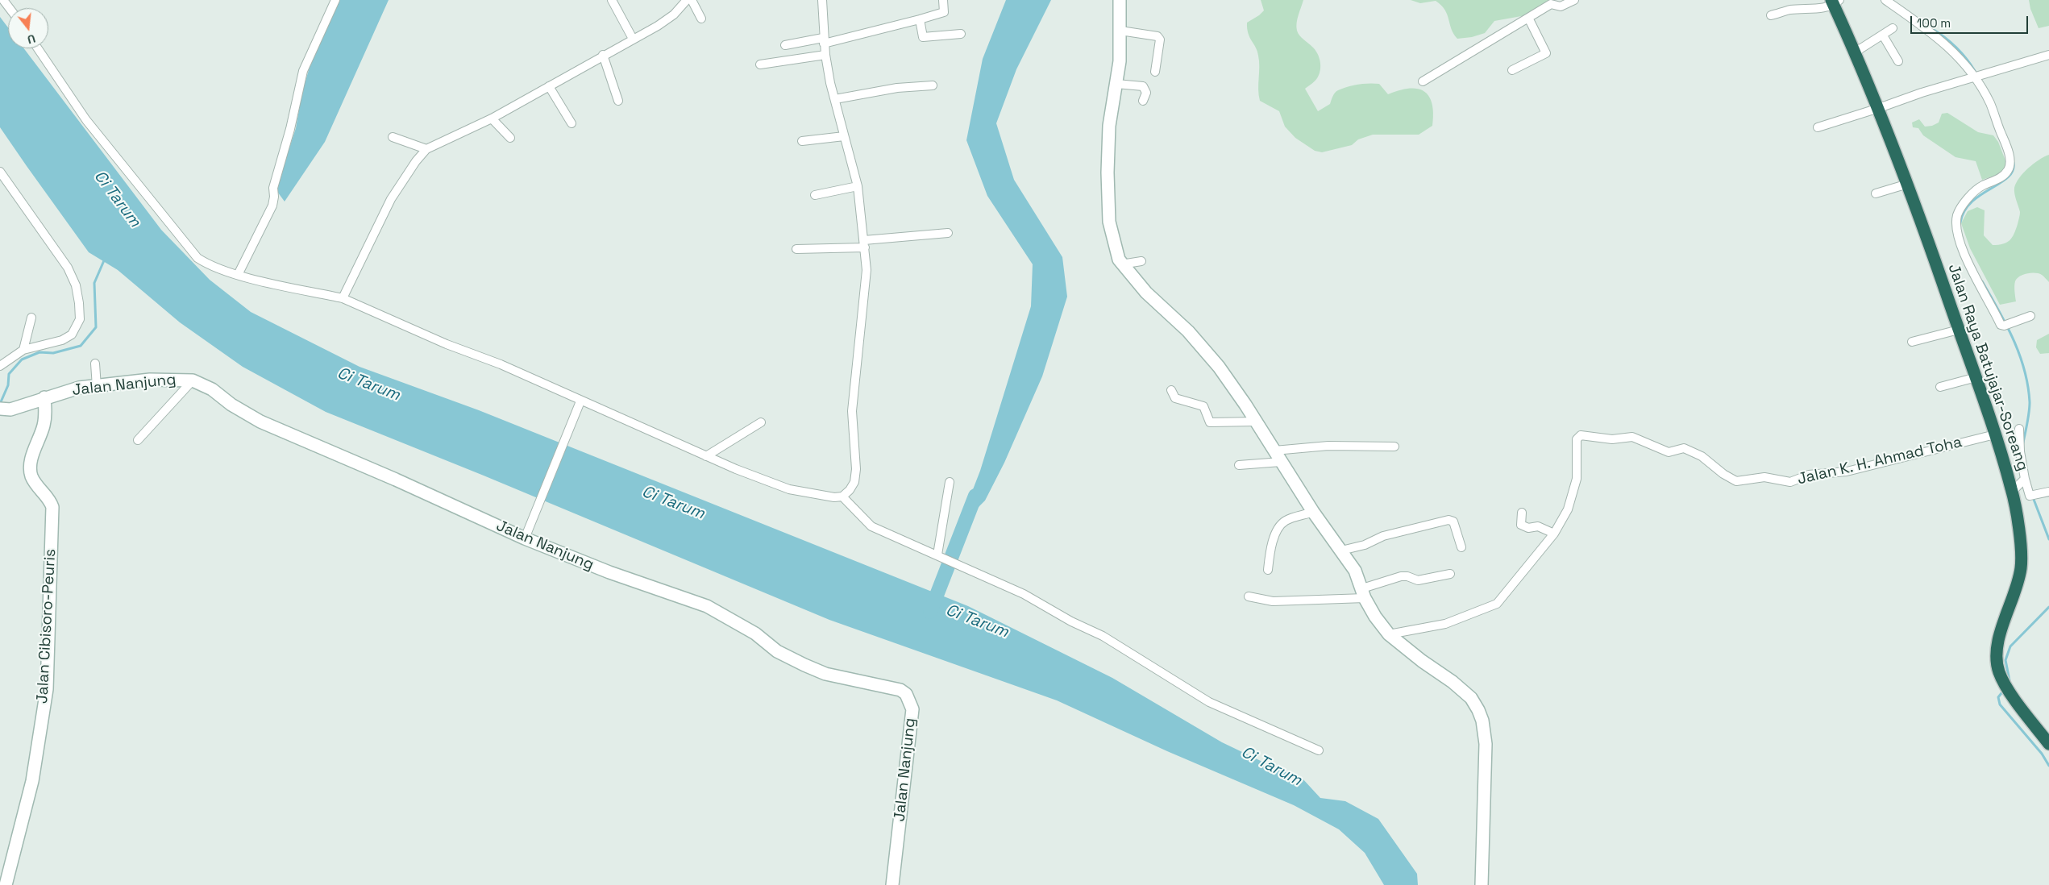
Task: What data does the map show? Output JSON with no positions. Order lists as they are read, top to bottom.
{
  "streets": {
    "highway": ["Jalan Raya Batujajar-Soreang"],
    "street": ["Jalan Nanjung", "Jalan K. H. Ahmad Toha", "Jalan Cibisoro-Peuris"]
  },
  "crossings": [
    ["Jalan Raya Batujajar-Soreang", "Jalan K. H. Ahmad Toha"],
    ["Jalan Nanjung", "Jalan Cibisoro-Peuris"]
  ],
  "water": ["Ci Tarum"],
  "scale_bar": "100 m",
  "north": "bottom"
}
